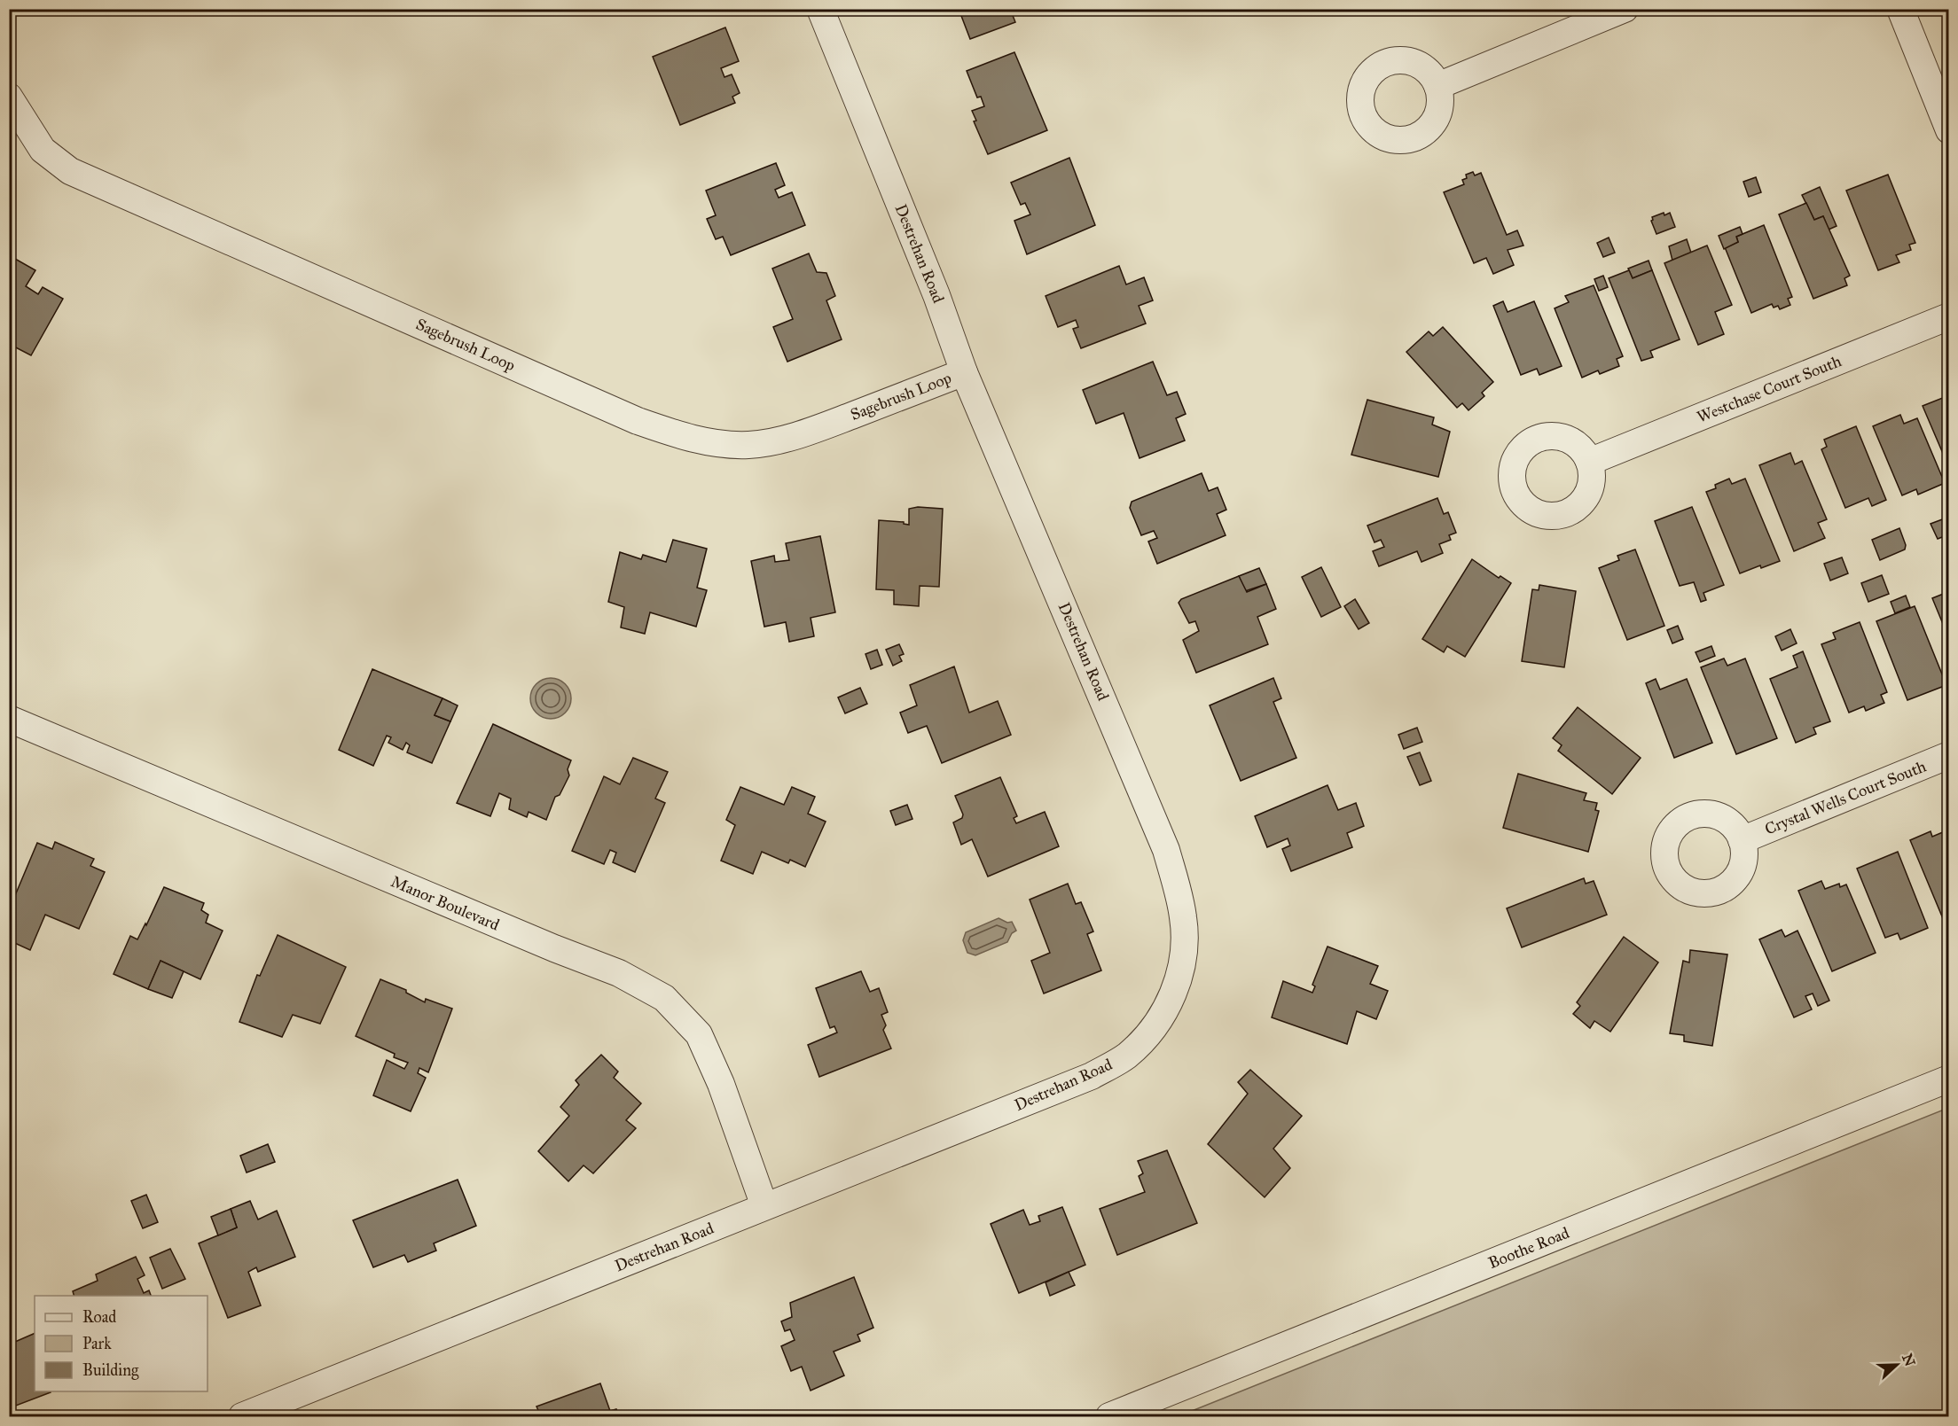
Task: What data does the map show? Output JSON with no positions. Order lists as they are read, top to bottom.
{
  "streets": {
    "street": [
      "Destrehan Road",
      "Sagebrush Loop",
      "Westchase Court South",
      "Crystal Wells Court South",
      "Manor Boulevard",
      "Boothe Road"
    ]
  },
  "crossings": [
    ["Destrehan Road", "Sagebrush Loop"],
    ["Destrehan Road", "Manor Boulevard"]
  ],
  "legend": ["Road", "Park", "Building"],
  "north": "right"
}
